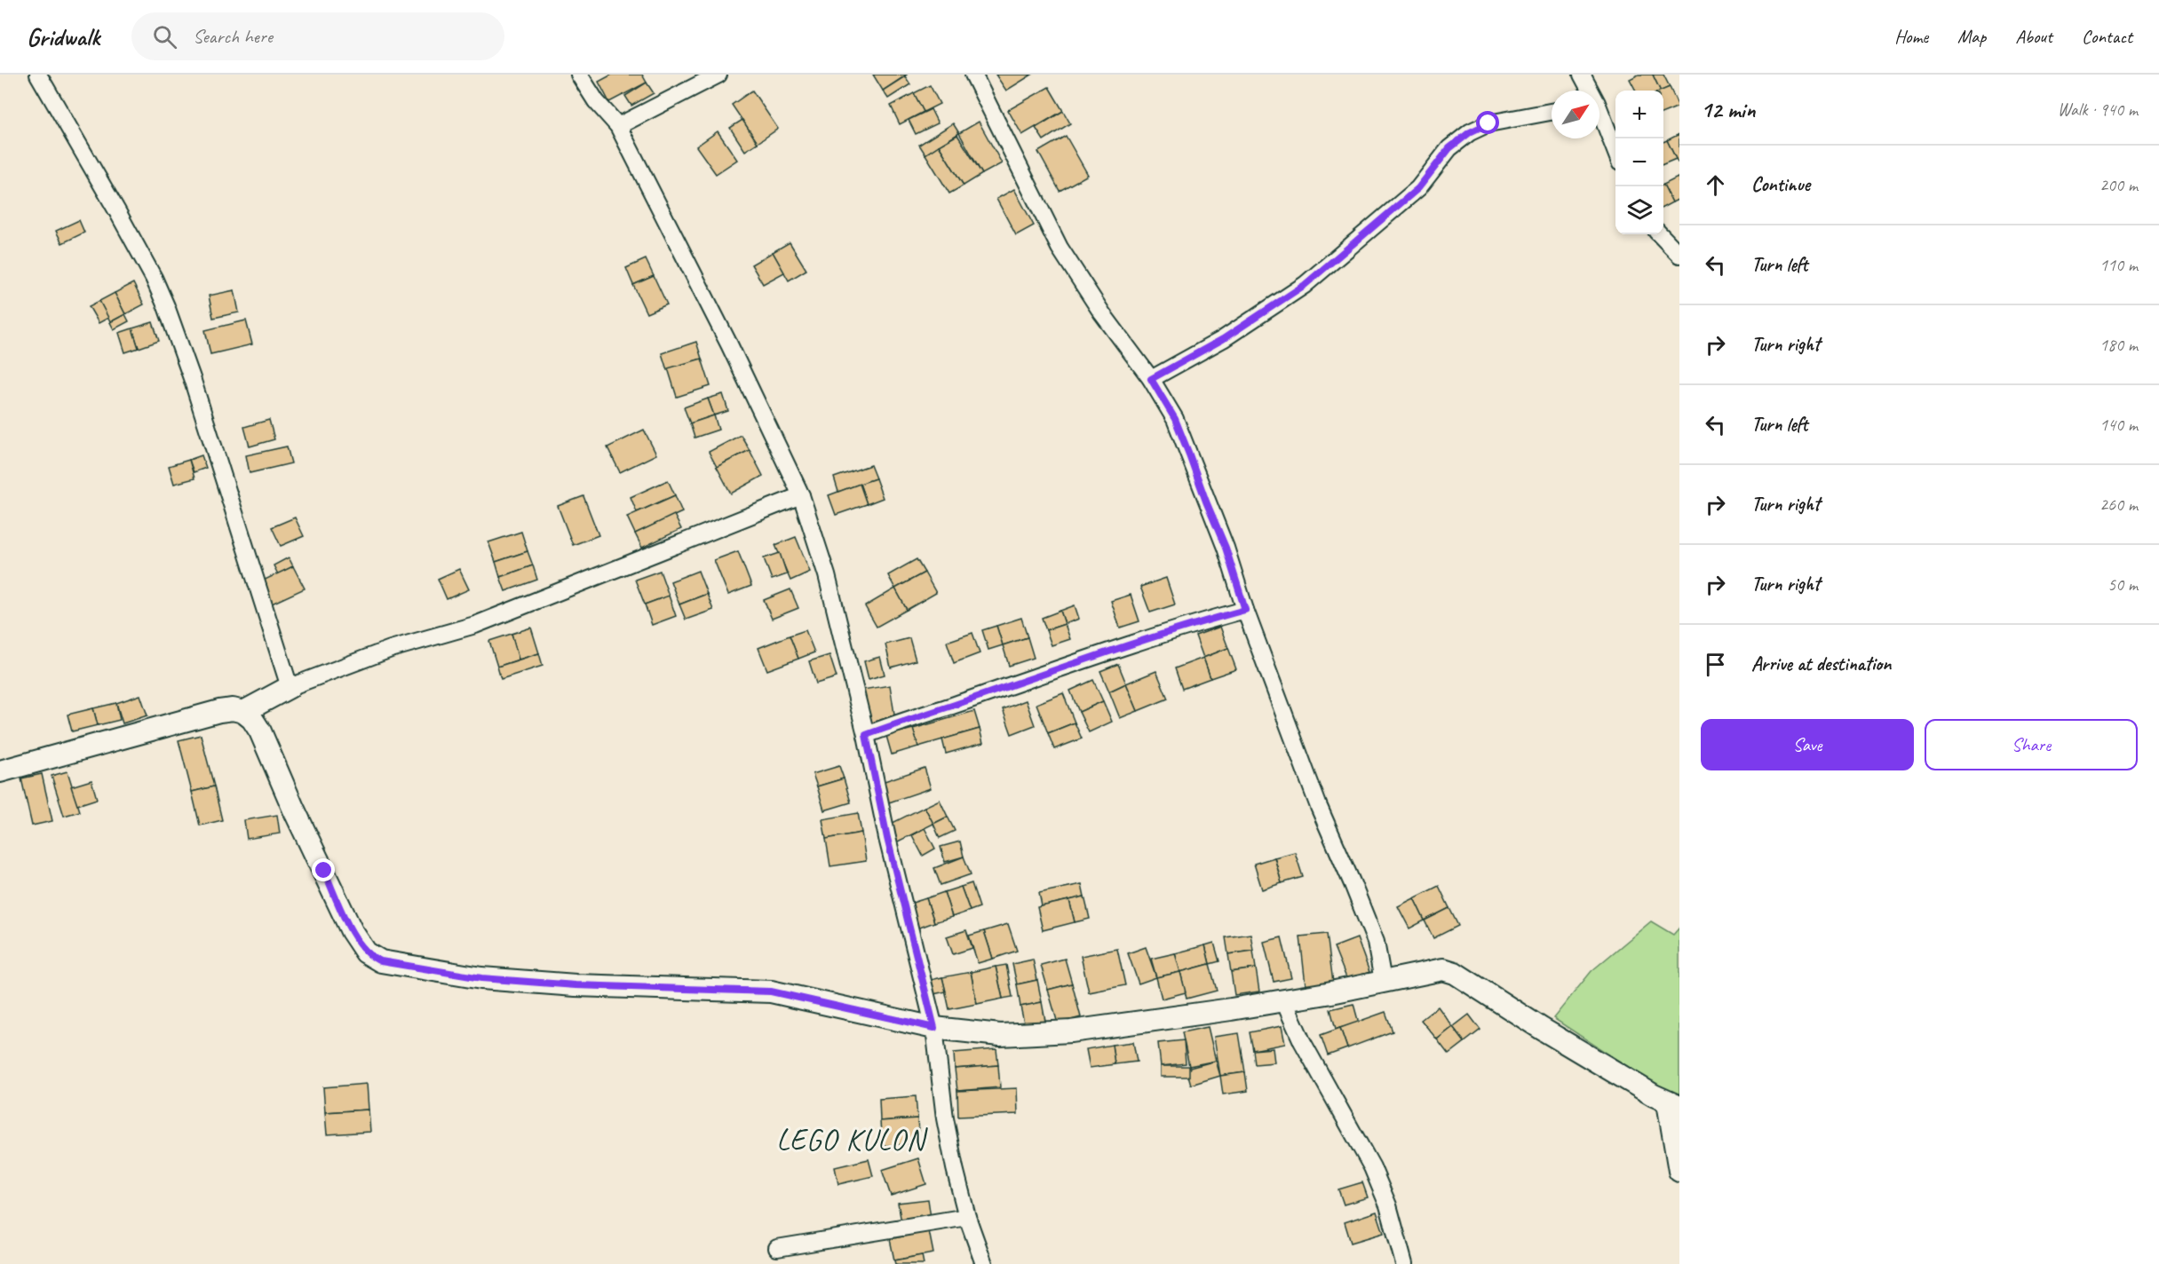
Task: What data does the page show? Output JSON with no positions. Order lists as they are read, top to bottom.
{
  "districts": ["LEGO KULON"],
  "north": "top right",
  "page": {
    "header": "Gridwalk",
    "search": "Search here",
    "nav": [
      "Home",
      "Map",
      "About",
      "Contact"
    ],
    "heading": ["12 min", "Walk · 940 m"],
    "map_buttons": ["+", "−"],
    "list": [
      ["Continue", "200 m"],
      ["Turn left", "110 m"],
      ["Turn right", "180 m"],
      ["Turn left", "140 m"],
      ["Turn right", "260 m"],
      ["Turn right", "50 m"],
      "Arrive at destination"
    ],
    "buttons": ["Save", "Share"]
  }
}
